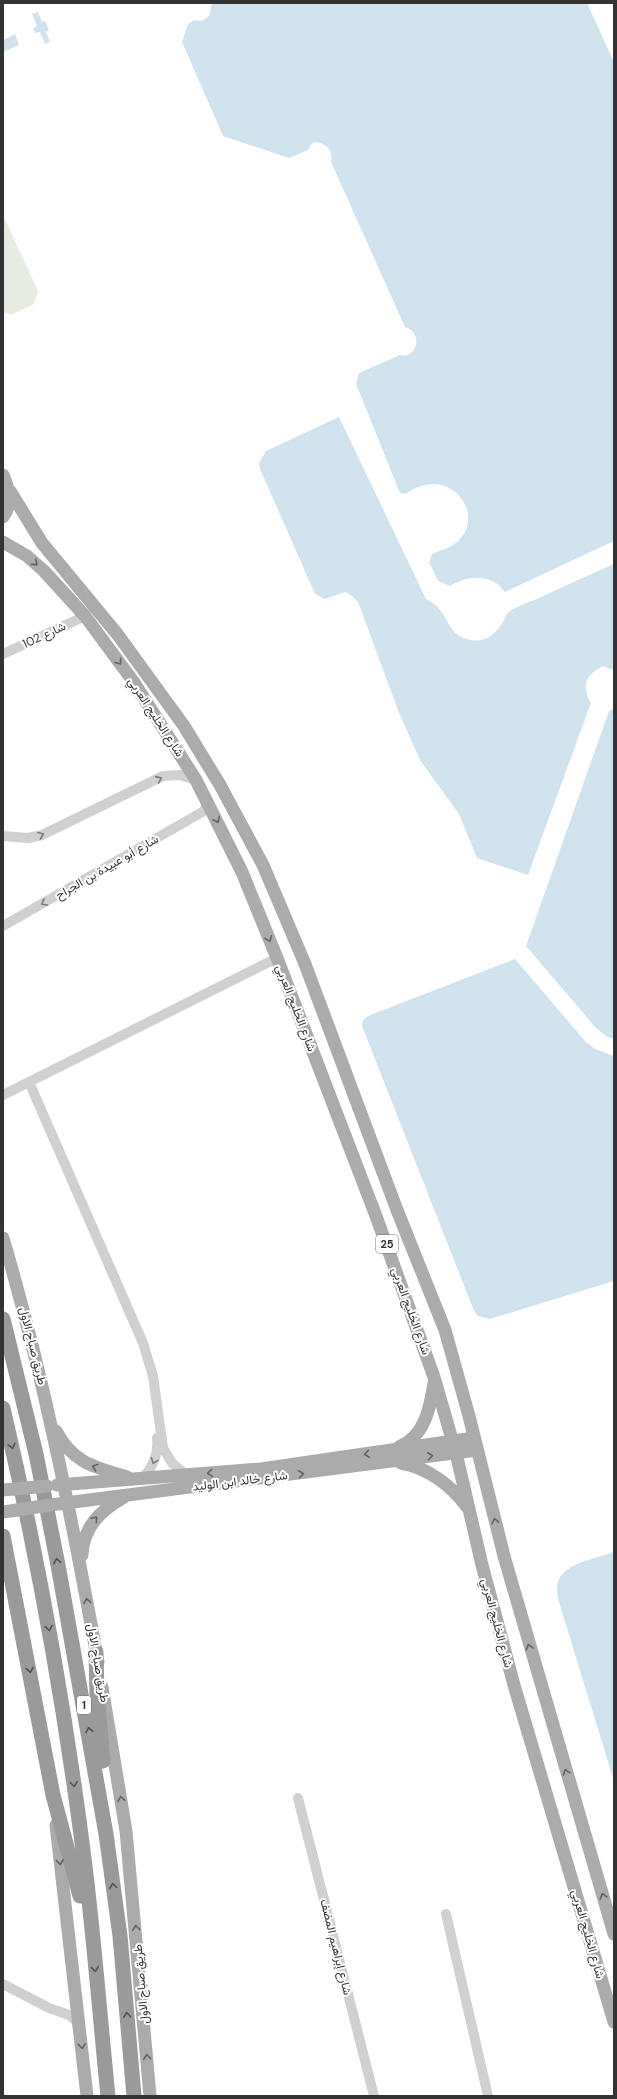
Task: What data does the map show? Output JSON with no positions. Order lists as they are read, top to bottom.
{
  "streets": {
    "highway": ["طريق صباح الاول", "1"],
    "main road": ["شارع الخليج العربي", "25", "شارع خالد ابن الوليد"],
    "street": ["شارع 102", "شارع أبو عبيدة بن الجراح", "شارع إبراهيم المضف"]
  },
  "crossings": [
    ["شارع 102", "شارع الخليج العربي"],
    ["شارع الخليج العربي", "شارع أبو عبيدة بن الجراح"],
    ["شارع الخليج العربي", "25"],
    ["شارع الخليج العربي", "شارع خالد ابن الوليد"],
    ["طريق صباح الاول", "شارع خالد ابن الوليد"]
  ]
}
